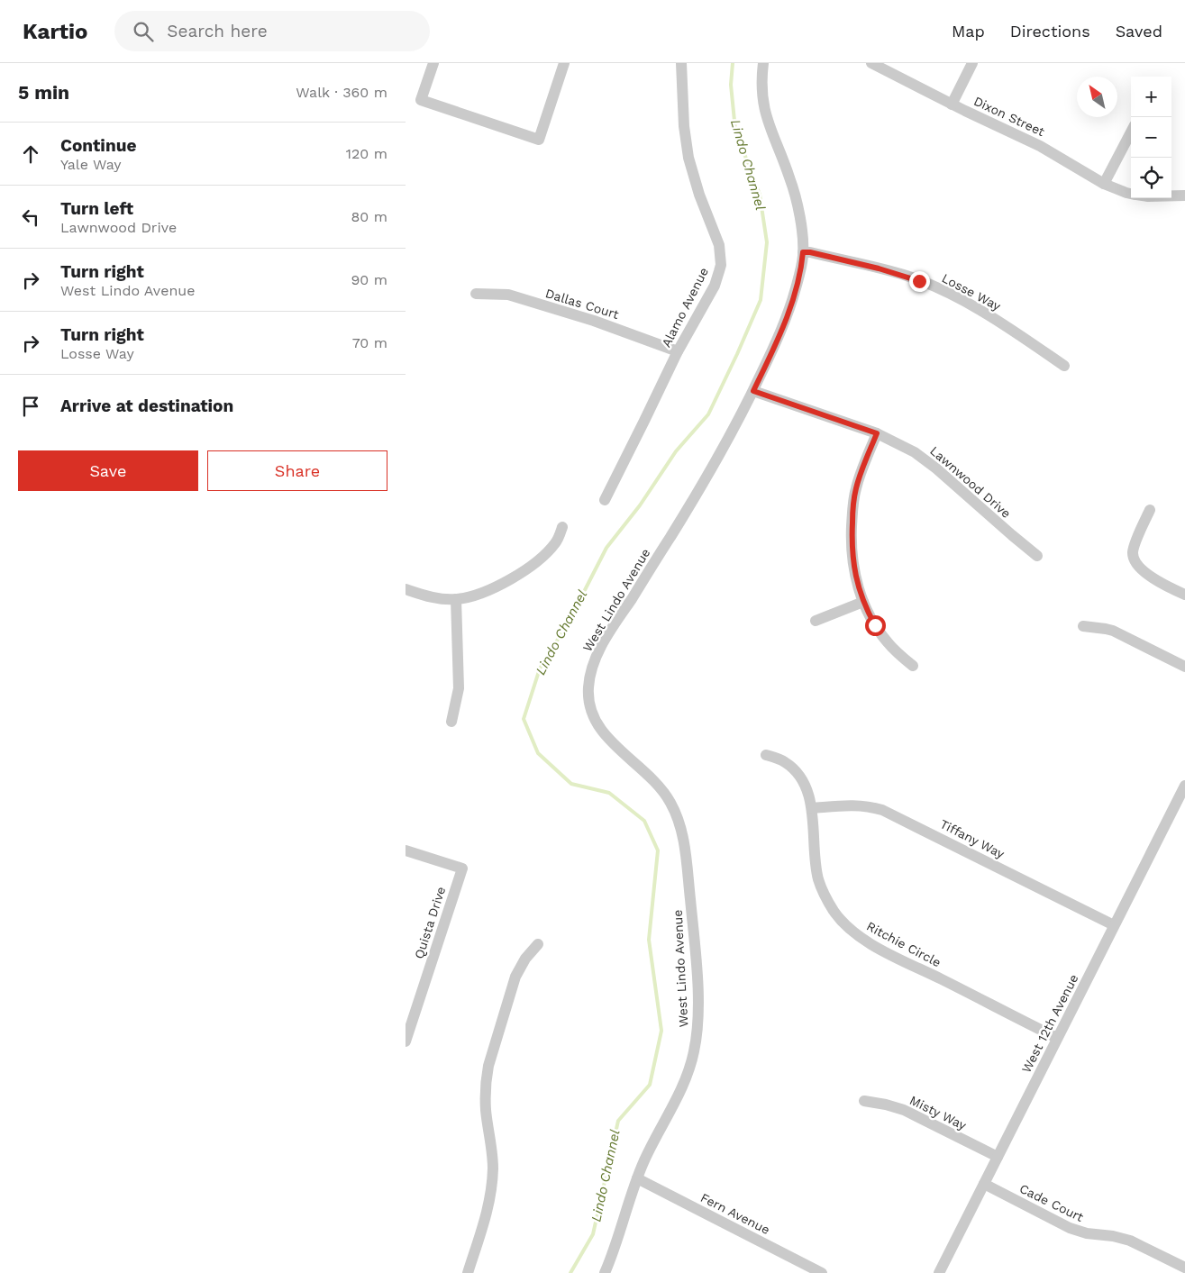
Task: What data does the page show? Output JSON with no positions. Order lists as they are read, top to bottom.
{
  "streets": {
    "street": [
      "Dixon Street",
      "Losse Way",
      "Dallas Court",
      "Alamo Avenue",
      "Lawnwood Drive",
      "West Lindo Avenue",
      "Tiffany Way",
      "Quista Drive",
      "Ritchie Circle",
      "West 12th Avenue",
      "Misty Way",
      "Cade Court",
      "Fern Avenue"
    ]
  },
  "crossings": [
    ["Losse Way", "West Lindo Avenue"],
    ["Dallas Court", "Alamo Avenue"],
    ["Lawnwood Drive", "West Lindo Avenue"],
    ["West Lindo Avenue", "Fern Avenue"],
    ["Tiffany Way", "Ritchie Circle"],
    ["Tiffany Way", "West 12th Avenue"],
    ["Ritchie Circle", "West 12th Avenue"],
    ["West 12th Avenue", "Misty Way"],
    ["West 12th Avenue", "Cade Court"]
  ],
  "water": ["Lindo Channel"],
  "north": "top left",
  "page": {
    "header": "Kartio",
    "search": "Search here",
    "nav": ["Map", "Directions", "Saved"],
    "heading": ["5 min", "Walk · 360 m"],
    "map_buttons": ["+", "−"],
    "list": [
      ["Continue", "Yale Way", "120 m"],
      ["Turn left", "Lawnwood Drive", "80 m"],
      ["Turn right", "West Lindo Avenue", "90 m"],
      ["Turn right", "Losse Way", "70 m"],
      "Arrive at destination"
    ],
    "buttons": ["Save", "Share"]
  }
}
